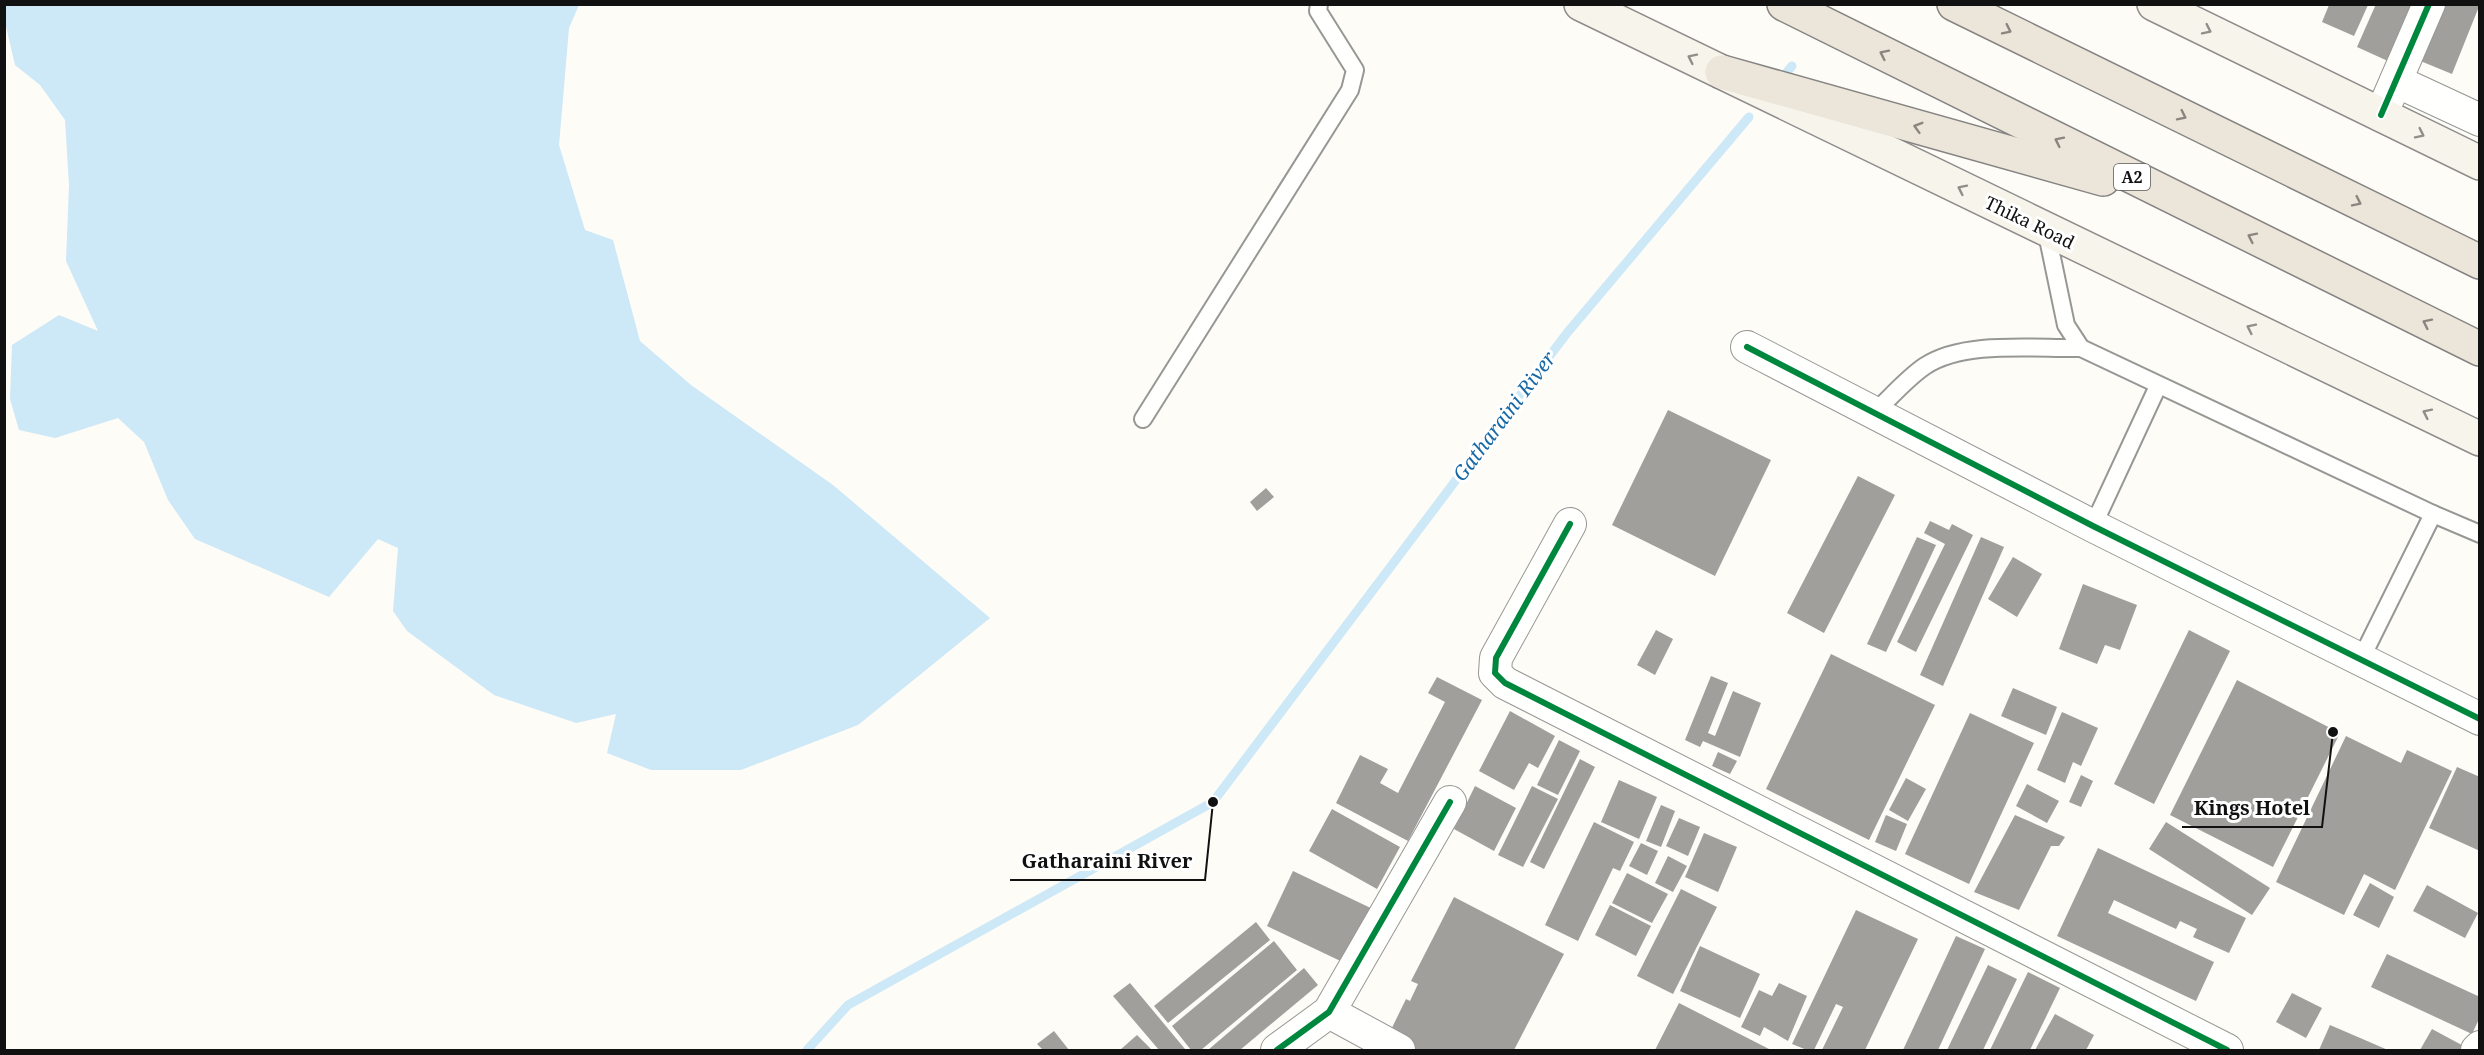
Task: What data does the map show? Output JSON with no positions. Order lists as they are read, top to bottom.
{
  "streets": {
    "highway": ["A2"],
    "main road": ["Thika Road"]
  },
  "water": ["Gatharaini River"],
  "places": ["Kings Hotel", "Gatharaini River"]
}
